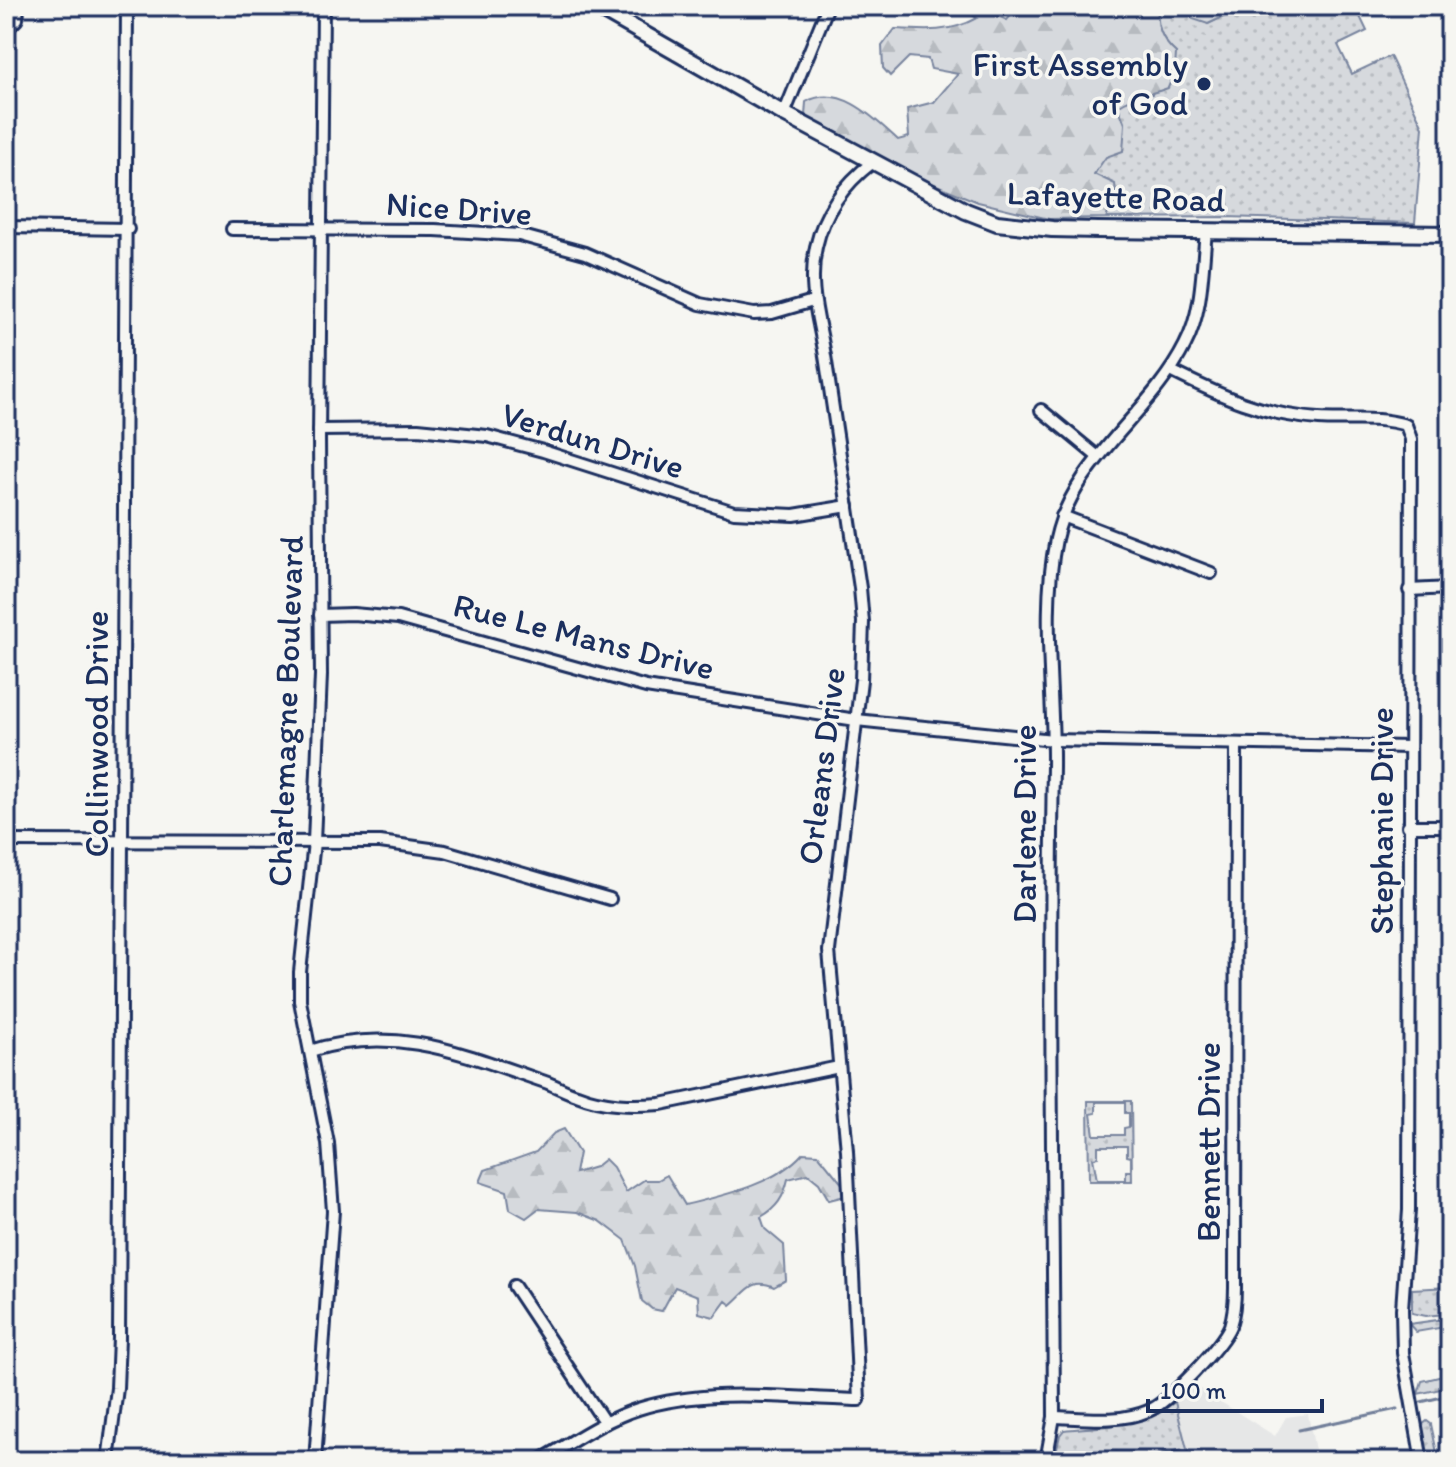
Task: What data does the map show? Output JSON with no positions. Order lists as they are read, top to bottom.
{
  "streets": {
    "main road": ["Lafayette Road"],
    "street": [
      "Nice Drive",
      "Verdun Drive",
      "Rue Le Mans Drive",
      "Charlemagne Boulevard",
      "Collinwood Drive",
      "Orleans Drive",
      "Stephanie Drive",
      "Darlene Drive",
      "Bennett Drive"
    ]
  },
  "crossings": [
    ["Lafayette Road", "Orleans Drive"],
    ["Lafayette Road", "Darlene Drive"],
    ["Nice Drive", "Charlemagne Boulevard"],
    ["Nice Drive", "Orleans Drive"],
    ["Verdun Drive", "Charlemagne Boulevard"],
    ["Verdun Drive", "Orleans Drive"],
    ["Rue Le Mans Drive", "Charlemagne Boulevard"],
    ["Rue Le Mans Drive", "Orleans Drive"],
    ["Rue Le Mans Drive", "Stephanie Drive"],
    ["Rue Le Mans Drive", "Darlene Drive"],
    ["Rue Le Mans Drive", "Bennett Drive"],
    ["Stephanie Drive", "Darlene Drive"],
    ["Darlene Drive", "Bennett Drive"]
  ],
  "places": ["First Assembly of God"],
  "scale_bar": "100 m"
}
